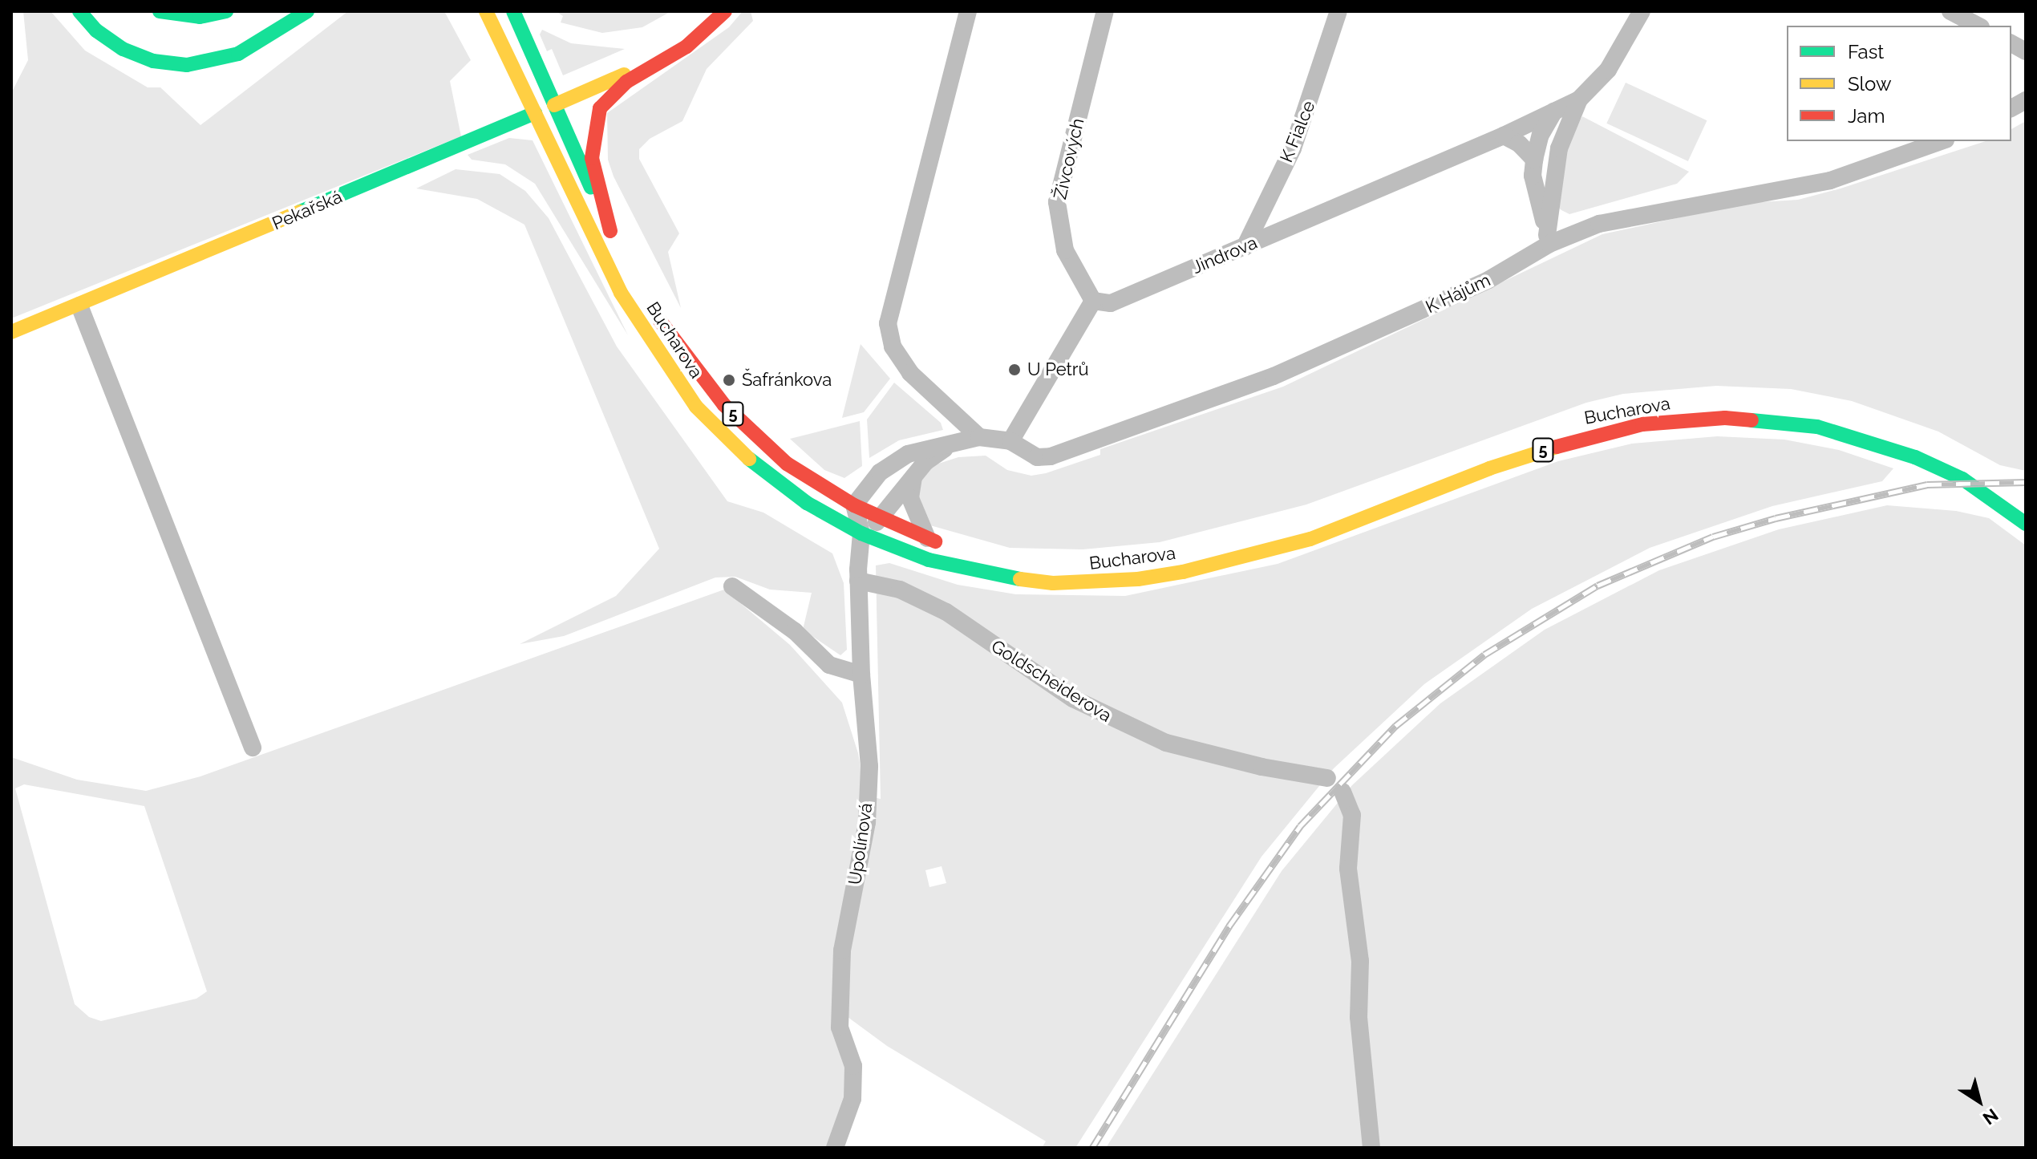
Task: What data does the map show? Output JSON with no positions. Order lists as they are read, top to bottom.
{
  "streets": {
    "main road": ["Pekařská", "Bucharova", "5"],
    "street": [
      "K Fialce",
      "Živcových",
      "Jindrova",
      "K Hájům",
      "Goldscheiderova",
      "Upolínová"
    ]
  },
  "crossings": [
    ["K Fialce", "Jindrova"],
    ["Živcových", "Jindrova"],
    ["Pekařská", "Bucharova"],
    ["Jindrova", "K Hájům"],
    ["Bucharova", "Upolínová"],
    ["Goldscheiderova", "Upolínová"]
  ],
  "places": ["U Petrů", "Šafránkova"],
  "legend": ["Fast", "Slow", "Jam"],
  "north": "bottom right"
}
